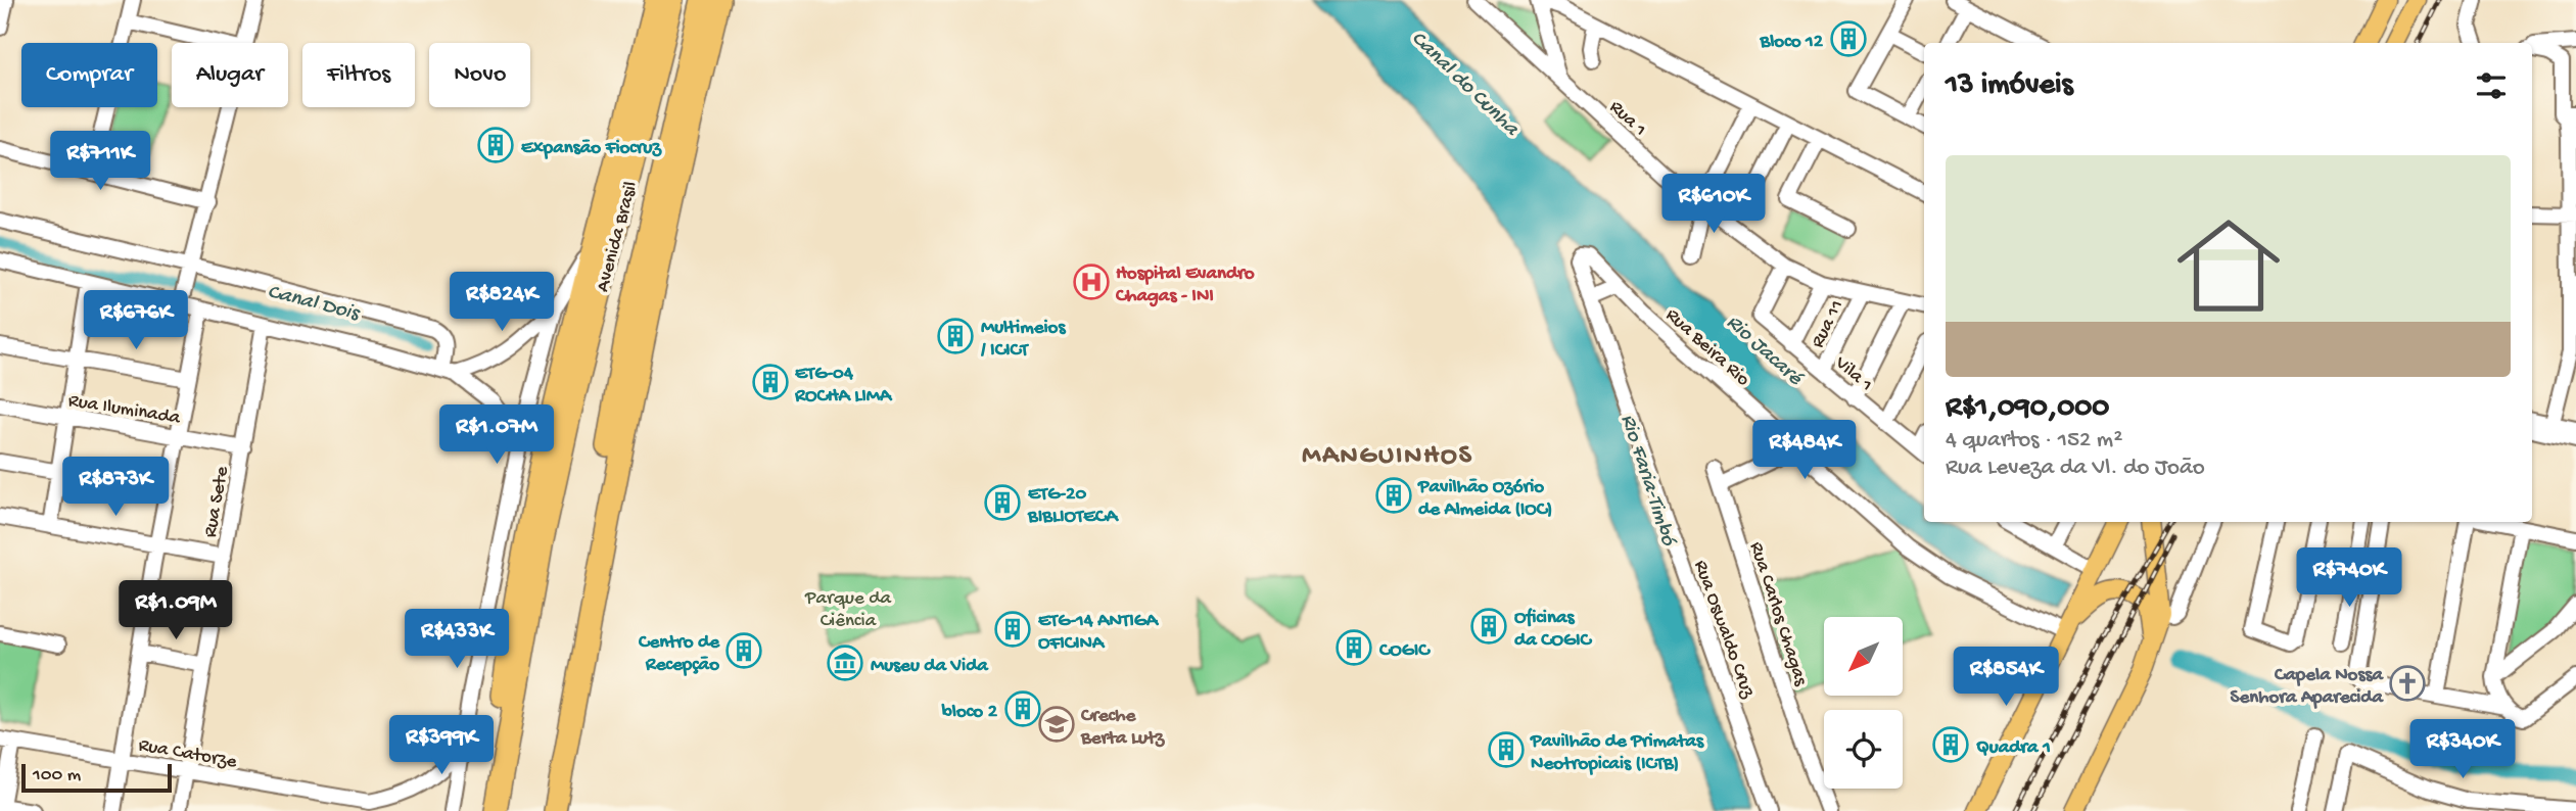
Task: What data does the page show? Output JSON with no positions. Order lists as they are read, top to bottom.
{
  "streets": {
    "highway": ["Avenida Brasil"],
    "street": [
      "Rua 1",
      "Rua 11",
      "Rua Beira Rio",
      "Vila 1",
      "Rua Iluminada",
      "Rua Sete",
      "Rua Carlos Chagas",
      "Rua Oswaldo Cruz",
      "Rua Catorze"
    ]
  },
  "crossings": [
    ["Rua 1", "Rua 11"],
    ["Rua 1", "Vila 1"],
    ["Rua 11", "Vila 1"],
    ["Rua Beira Rio", "Rua Oswaldo Cruz"],
    ["Rua Iluminada", "Rua Sete"],
    ["Rua Sete", "Rua Catorze"]
  ],
  "districts": ["MANGUINHOS"],
  "water": [
    "Canal do Cunha",
    "Canal Dois",
    "Rio Jacaré",
    "Rio Faria-Timbó"
  ],
  "parks": ["Parque da Ciência"],
  "places": {
    "building": [
      "Bloco 12",
      "Expansão Fiocruz",
      "Multimeios / ICICT",
      "ETG-04 ROCHA LIMA",
      "Pavilhão Ozório de Almeida (IOC)",
      "ETG-20 BIBLIOTECA",
      "Oficinas da COGIC",
      "ETG-14 ANTIGA OFICINA",
      "COGIC",
      "Centro de Recepção",
      "bloco 2",
      "Quadra 1",
      "Pavilhão de Primatas Neotropicais (ICTB)"
    ],
    "hospital": ["Hospital Evandro Chagas - INI"],
    "museum": ["Museu da Vida"],
    "church": ["Capela Nossa Senhora Aparecida"],
    "school or university": ["Creche Berta Lutz"]
  },
  "scale_bar": "100 m",
  "north": "bottom left",
  "page": {
    "chip": [
      "Comprar",
      "Alugar",
      "Filtros",
      "Novo"
    ],
    "heading": "13 imóveis",
    "list": [
      {
        "name": "R$1,090,000",
        "note": "4 quartos · 152 m² · Rua Leveza da Vl. do João"
      }
    ],
    "price": [
      "R$711K",
      "R$610K",
      "R$824K",
      "R$676K",
      "R$1.07M",
      "R$484K",
      "R$873K",
      "R$740K",
      "R$1.09M",
      "R$433K",
      "R$854K",
      "R$399K",
      "R$340K"
    ],
    "scale": "100 m"
  }
}
